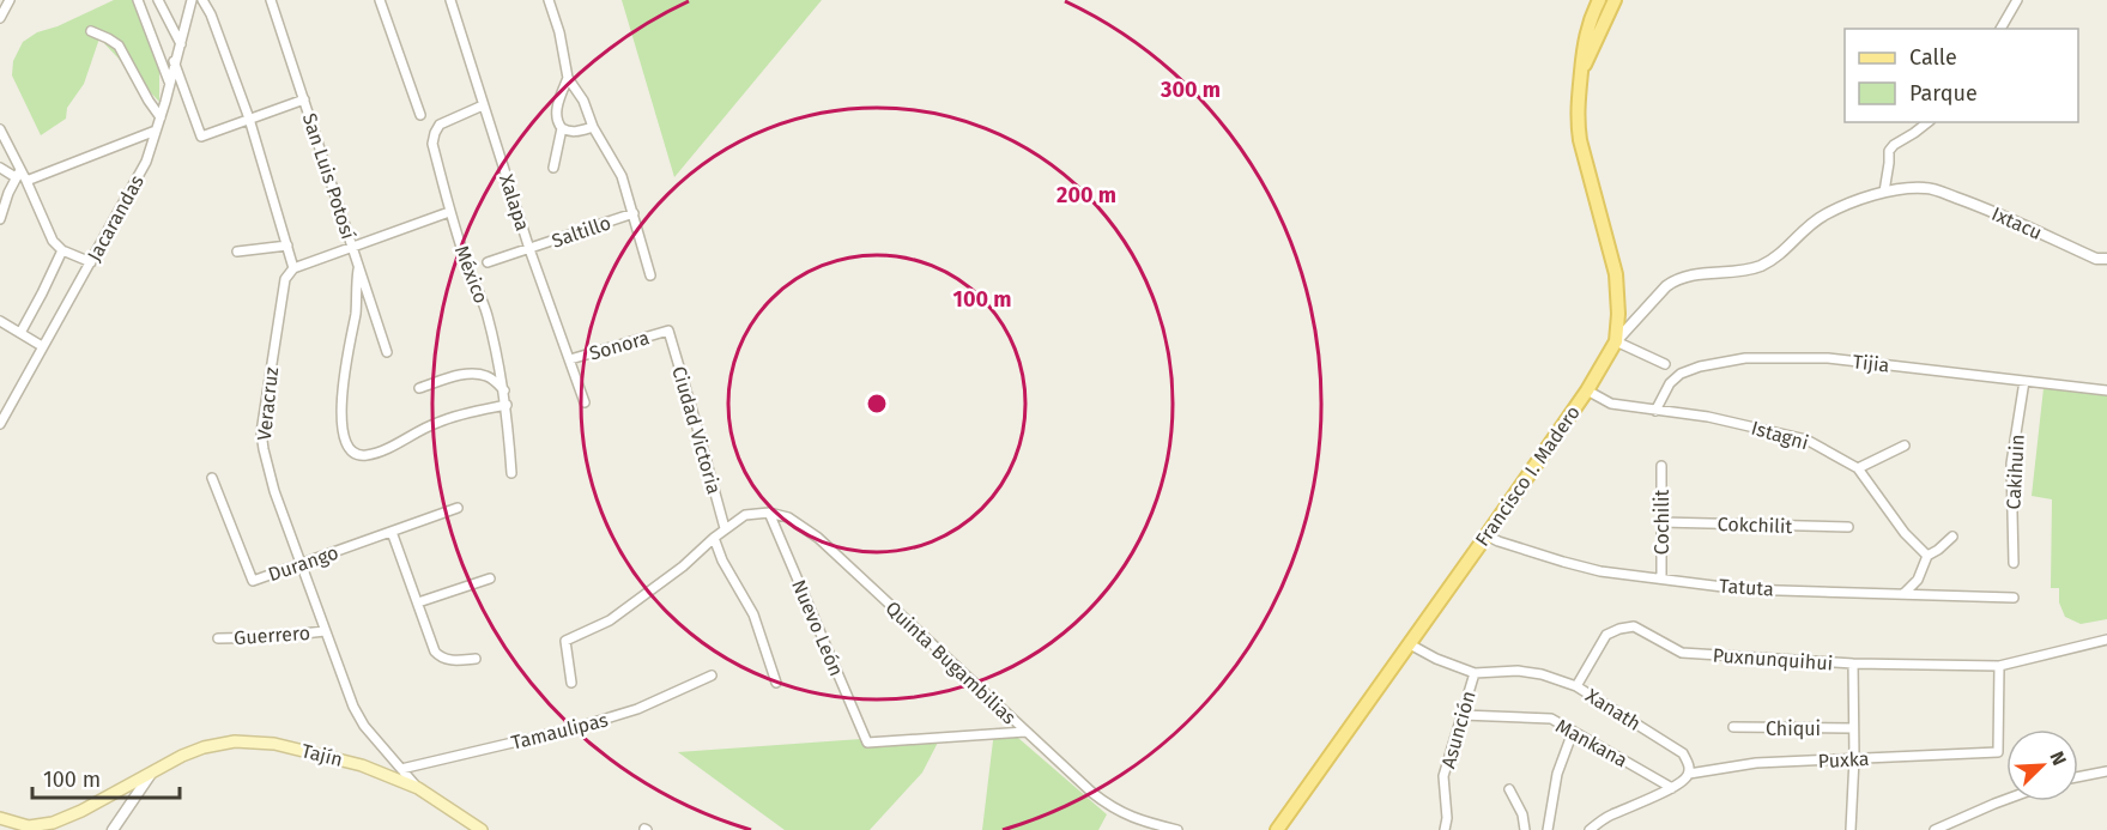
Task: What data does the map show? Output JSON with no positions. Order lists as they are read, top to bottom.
{
  "streets": {
    "main road": ["Francisco I. Madero", "Tajín"],
    "street": [
      "San Luis Potosí",
      "Xalapa",
      "Jacarandas",
      "Ixtacu",
      "Saltillo",
      "México",
      "Sonora",
      "Tijia",
      "Veracruz",
      "Ciudad Victoria",
      "Istagni",
      "Cakihuin",
      "Cochilit",
      "Cokchilit",
      "Durango",
      "Tatuta",
      "Nuevo León",
      "Guerrero",
      "Puxnunquihui",
      "Quinta Bugambilias",
      "Xanath",
      "Chiqui",
      "Asunción",
      "Tamaulipas",
      "Mankana",
      "Puxka"
    ]
  },
  "crossings": [
    ["Xalapa", "Saltillo"],
    ["Xalapa", "México"],
    ["Xalapa", "Sonora"],
    ["Sonora", "Ciudad Victoria"],
    ["Tijia", "Istagni"],
    ["Tijia", "Cakihuin"],
    ["Veracruz", "Durango"],
    ["Veracruz", "Guerrero"],
    ["Veracruz", "Tamaulipas"],
    ["Veracruz", "Tajín"],
    ["Istagni", "Francisco I. Madero"],
    ["Francisco I. Madero", "Tatuta"],
    ["Francisco I. Madero", "Xanath"],
    ["Cochilit", "Cokchilit"],
    ["Cochilit", "Tatuta"],
    ["Nuevo León", "Quinta Bugambilias"],
    ["Puxnunquihui", "Xanath"],
    ["Puxnunquihui", "Puxka"],
    ["Xanath", "Asunción"],
    ["Xanath", "Puxka"],
    ["Asunción", "Mankana"]
  ],
  "legend": ["Calle", "Parque"],
  "scale_bar": "100 m",
  "north": "top right",
  "rings": ["300 m", "200 m", "100 m"]
}
